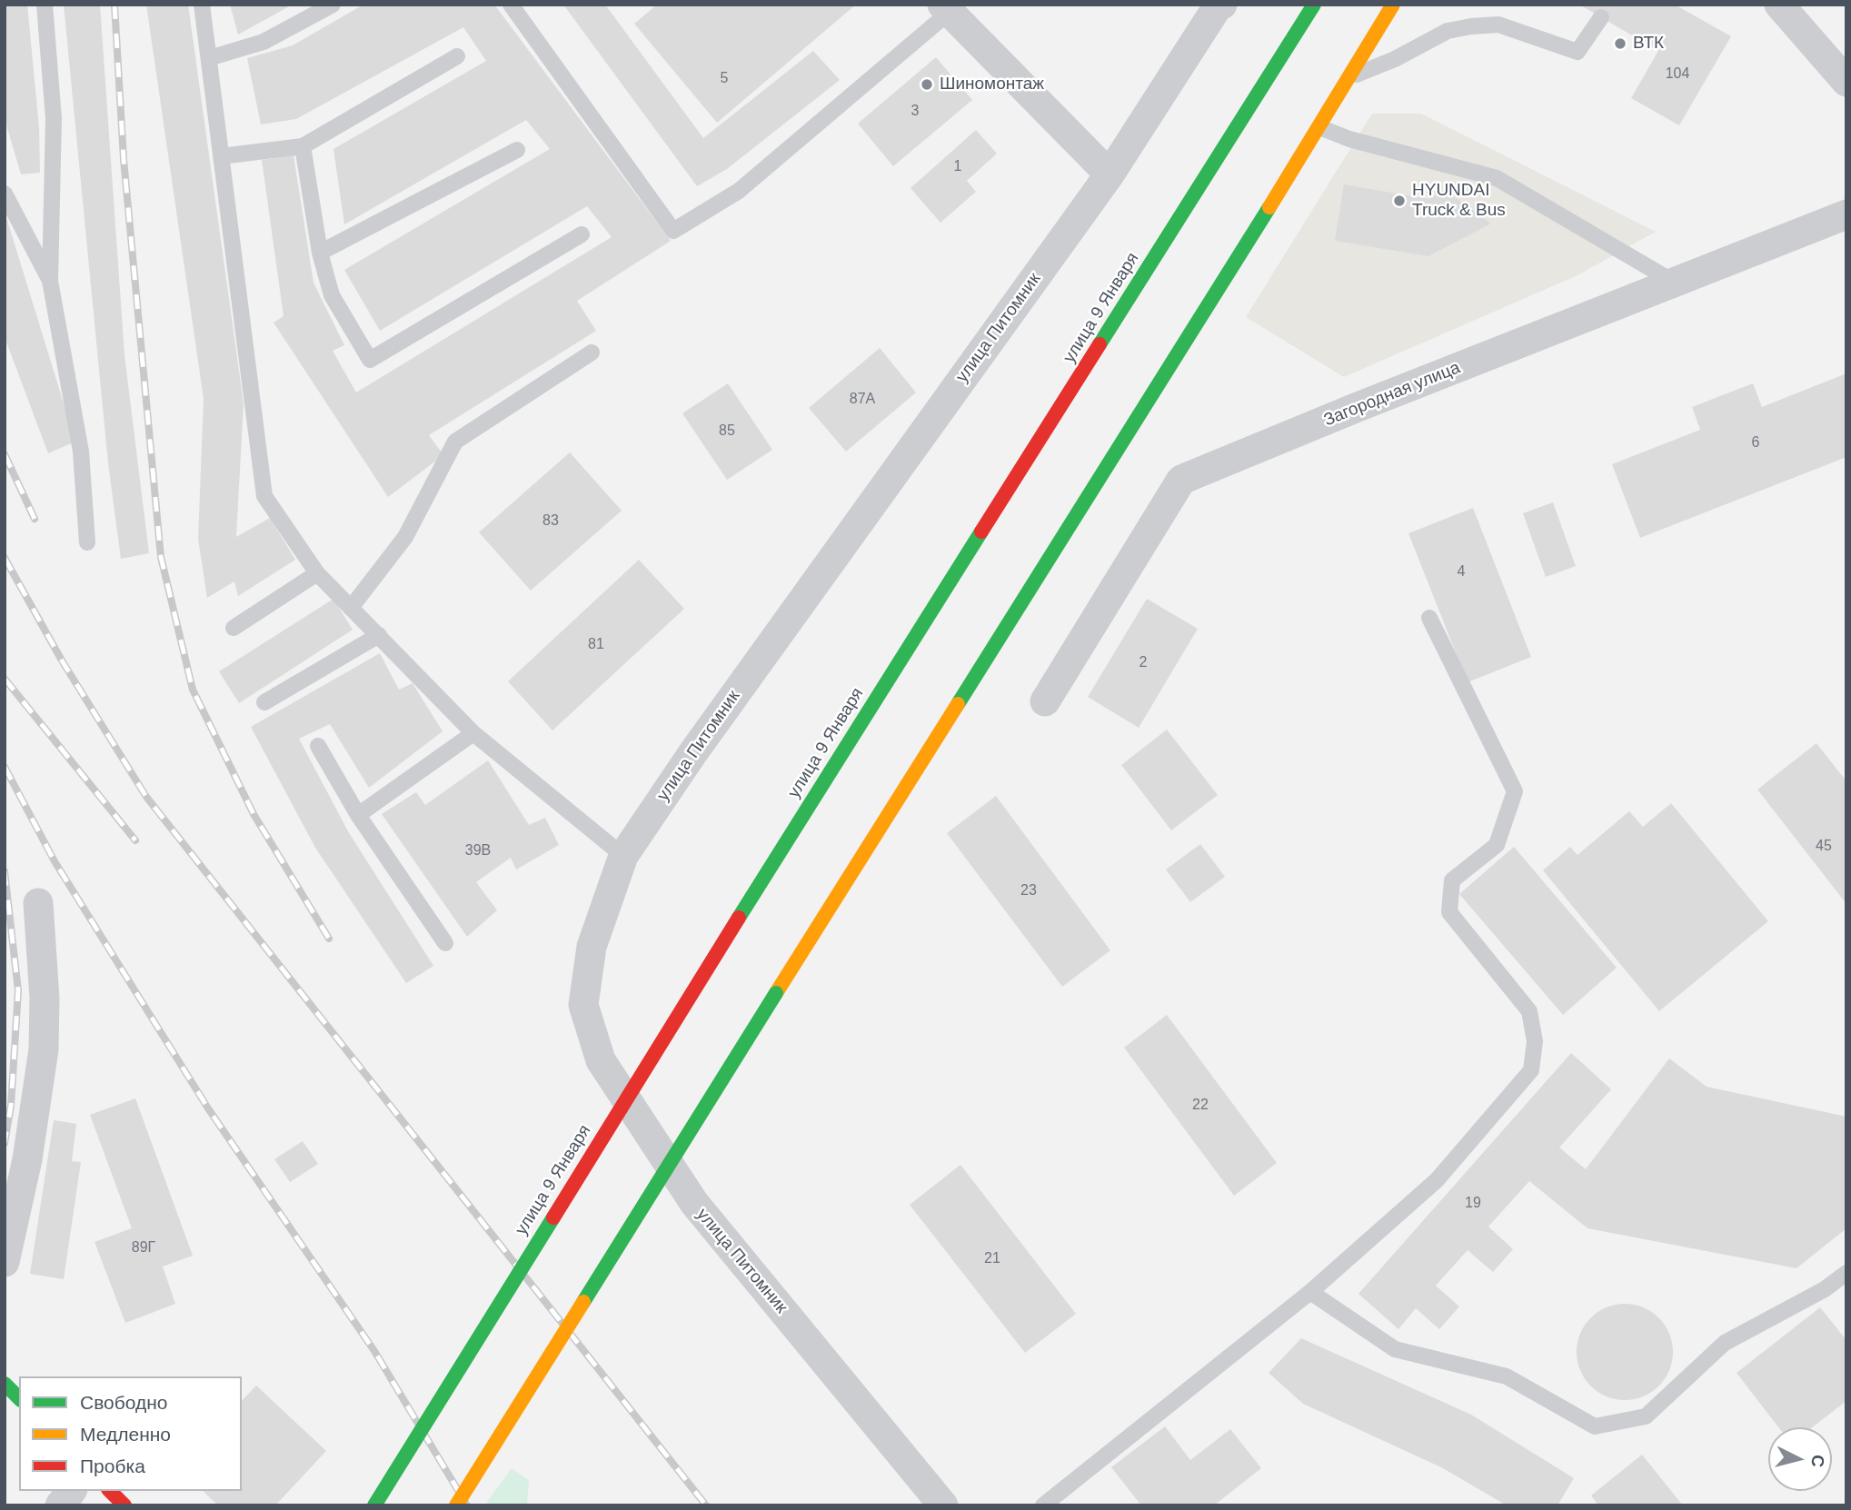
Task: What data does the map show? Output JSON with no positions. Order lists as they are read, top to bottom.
{
  "streets": {
    "main road": ["улица 9 Января"],
    "street": ["улица Питомник", "Загородная улица"]
  },
  "places": ["ВТК", "Шиномонтаж", "HYUNDAI Truck & Bus"],
  "house_numbers": [
    "104",
    "5",
    "3",
    "1",
    "87А",
    "85",
    "6",
    "83",
    "4",
    "81",
    "2",
    "45",
    "39В",
    "23",
    "22",
    "19",
    "89Г",
    "21"
  ],
  "legend": ["Свободно", "Медленно", "Пробка"],
  "north": "right"
}
